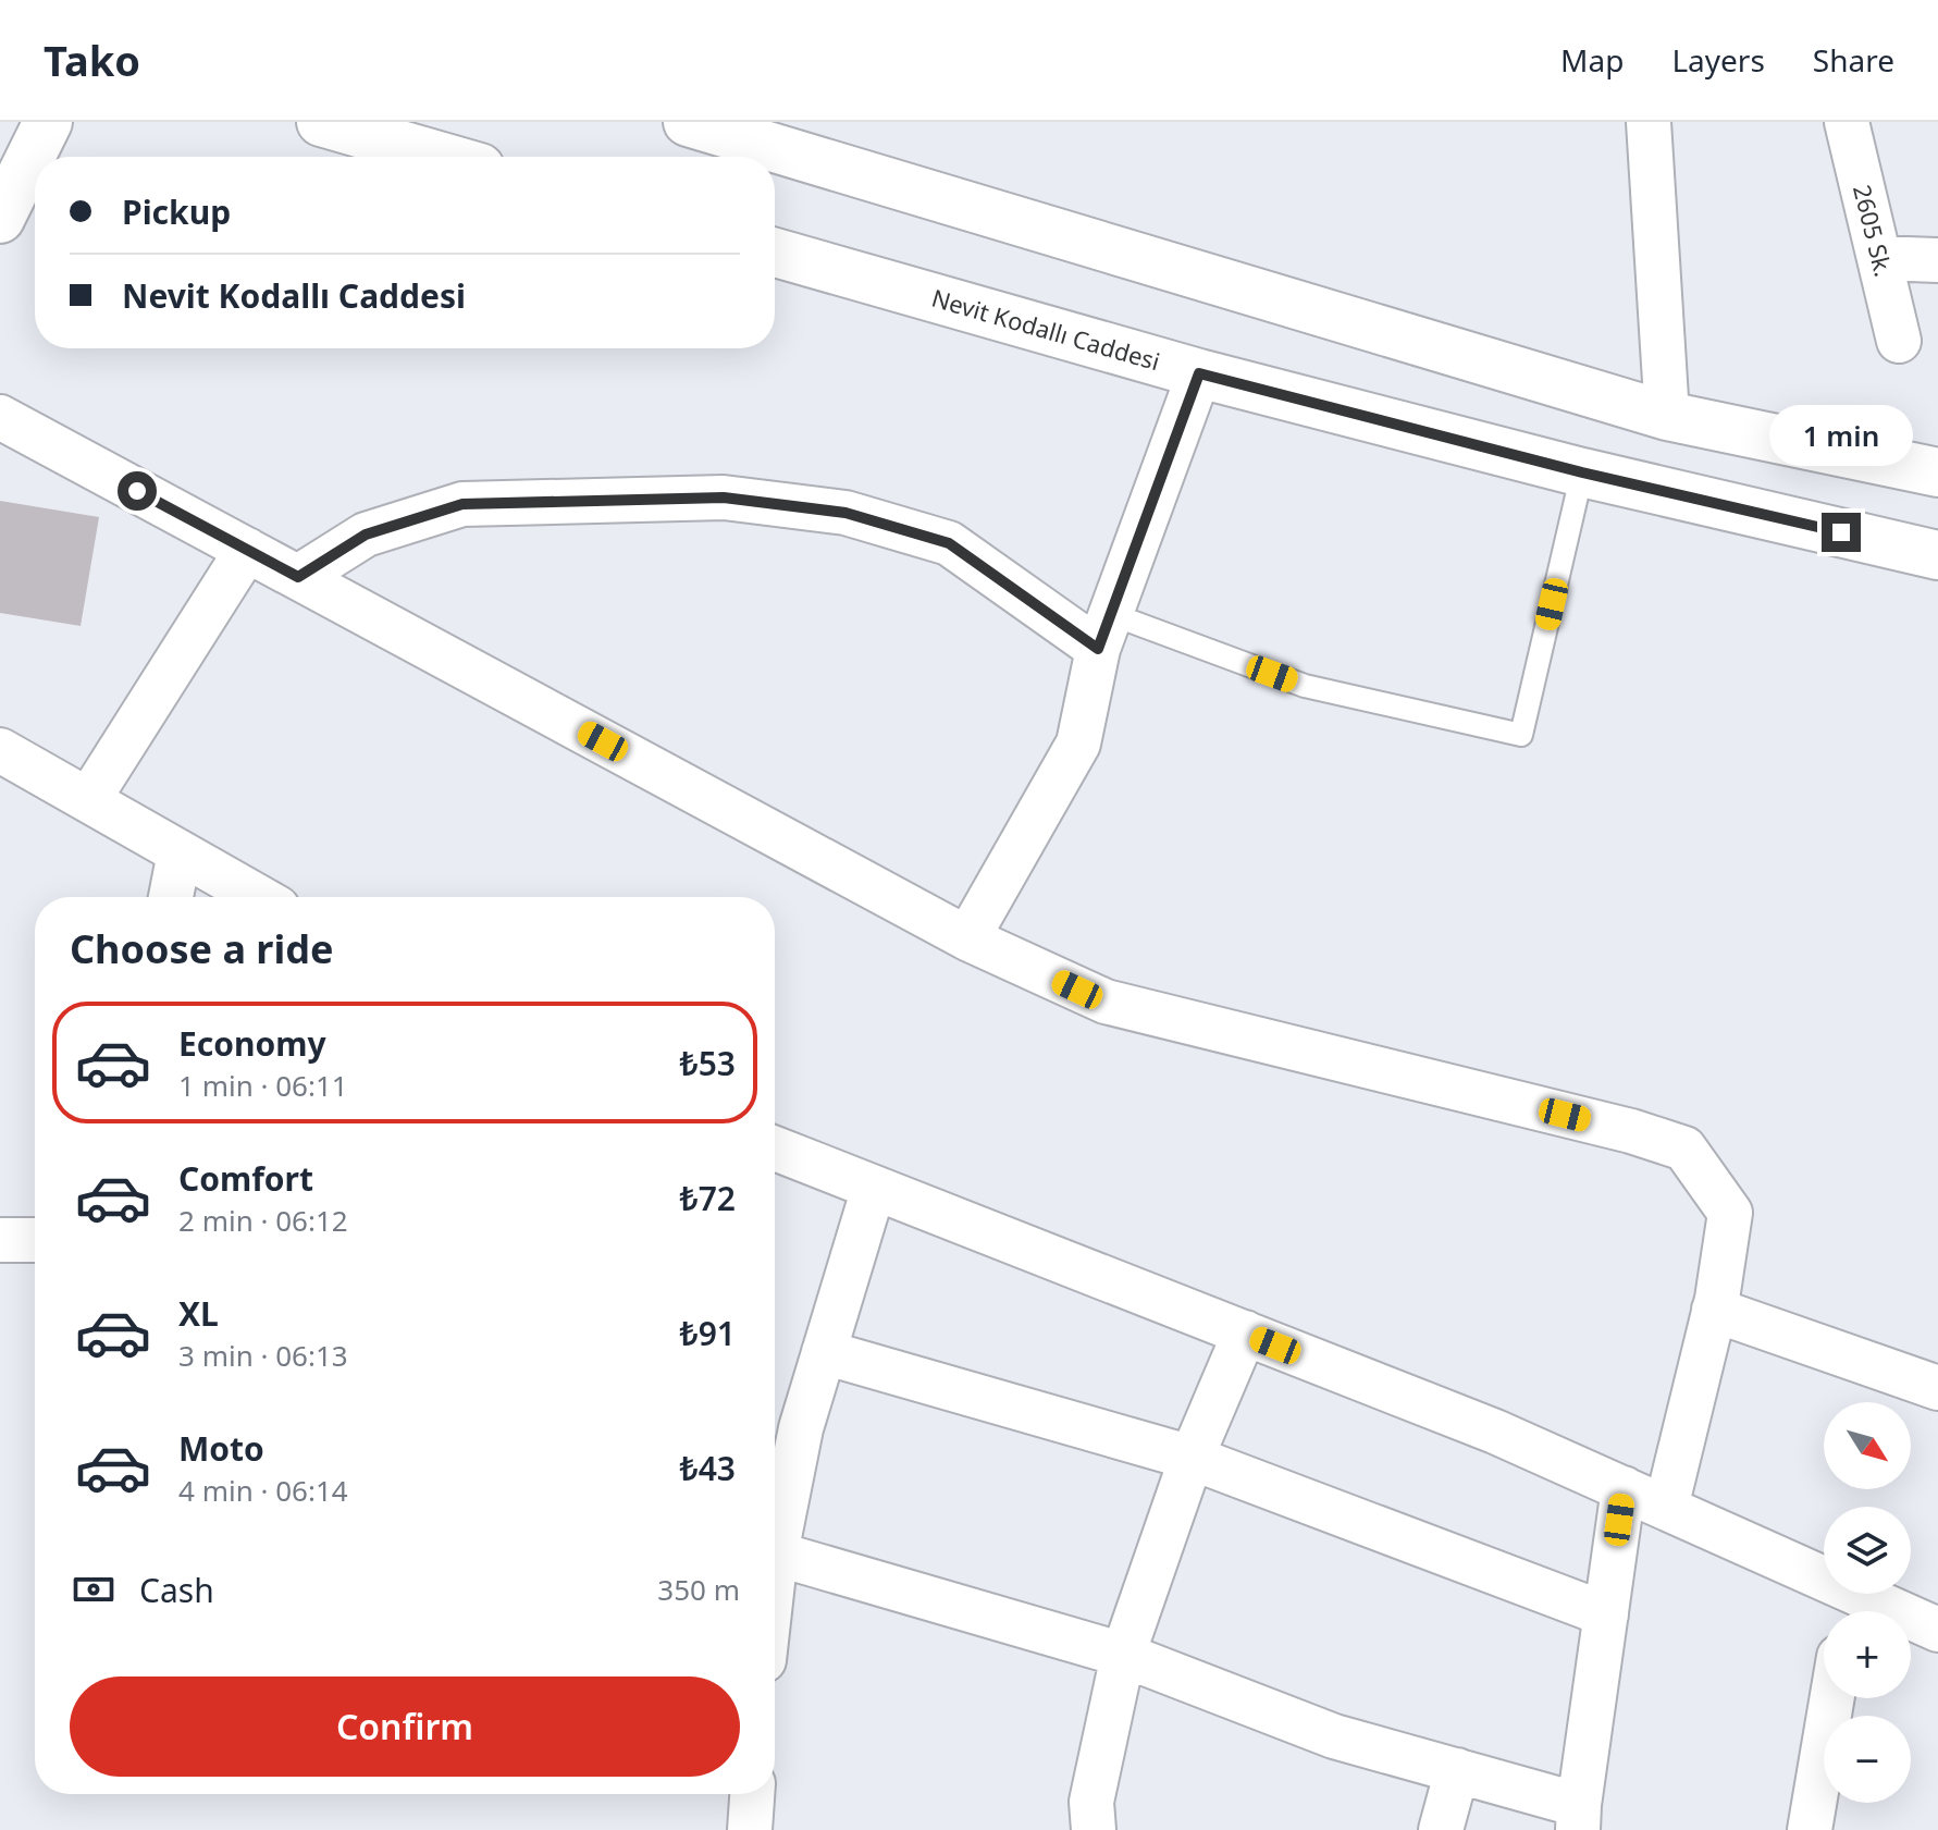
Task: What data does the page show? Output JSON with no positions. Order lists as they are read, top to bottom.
{
  "streets": {
    "main road": ["Nevit Kodallı Caddesi"],
    "street": ["2605 Sk."]
  },
  "north": "bottom right",
  "page": {
    "header": "Tako",
    "nav": ["Map", "Layers", "Share"],
    "banner": ["Pickup", "Nevit Kodallı Caddesi"],
    "bubble": "1 min",
    "heading": "Choose a ride",
    "list": [
      {
        "name": "Economy",
        "note": "1 min · 06:11",
        "value": "₺53"
      },
      {
        "name": "Comfort",
        "note": "2 min · 06:12",
        "value": "₺72"
      },
      {
        "name": "XL",
        "note": "3 min · 06:13",
        "value": "₺91"
      },
      {
        "name": "Moto",
        "note": "4 min · 06:14",
        "value": "₺43"
      }
    ],
    "map_buttons": ["+", "−"],
    "pay": ["Cash", "350 m"],
    "buttons": "Confirm"
  }
}
